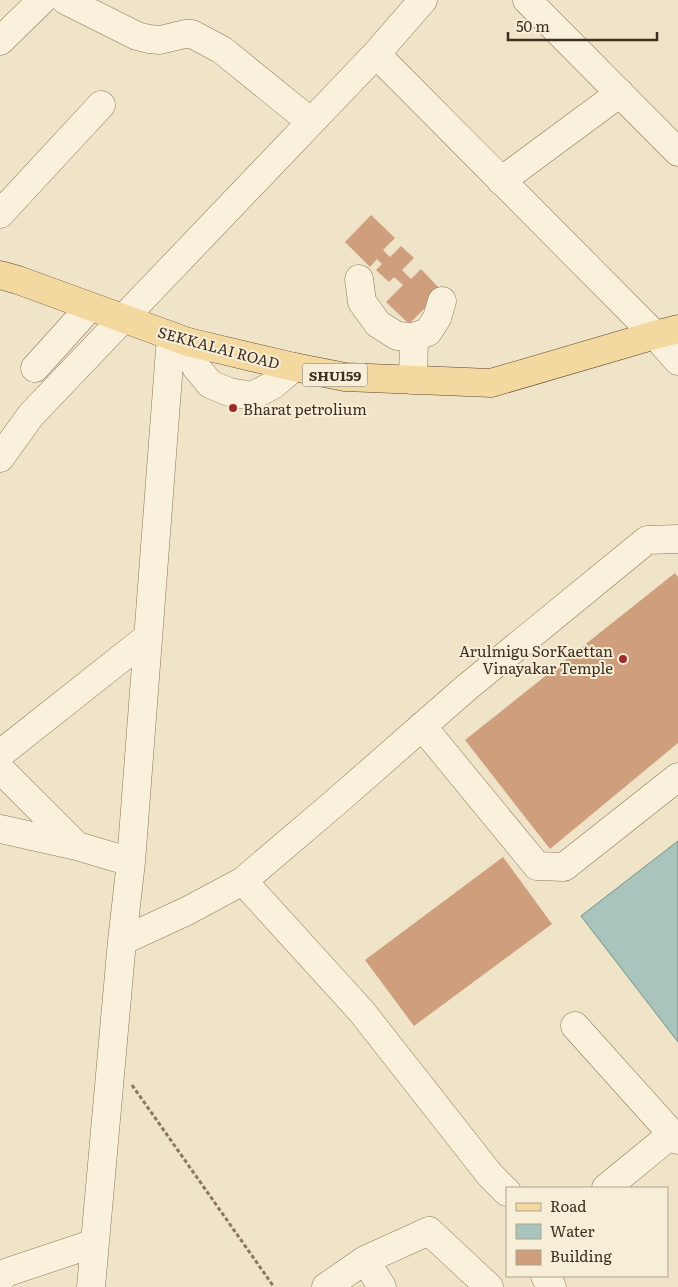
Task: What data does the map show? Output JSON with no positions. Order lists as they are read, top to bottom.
{
  "streets": {
    "main road": ["SEKKALAI ROAD", "SHU159"]
  },
  "places": ["Bharat petrolium", "Arulmigu SorKaettan Vinayakar Temple"],
  "legend": ["Road", "Water", "Building"],
  "scale_bar": "50 m"
}
